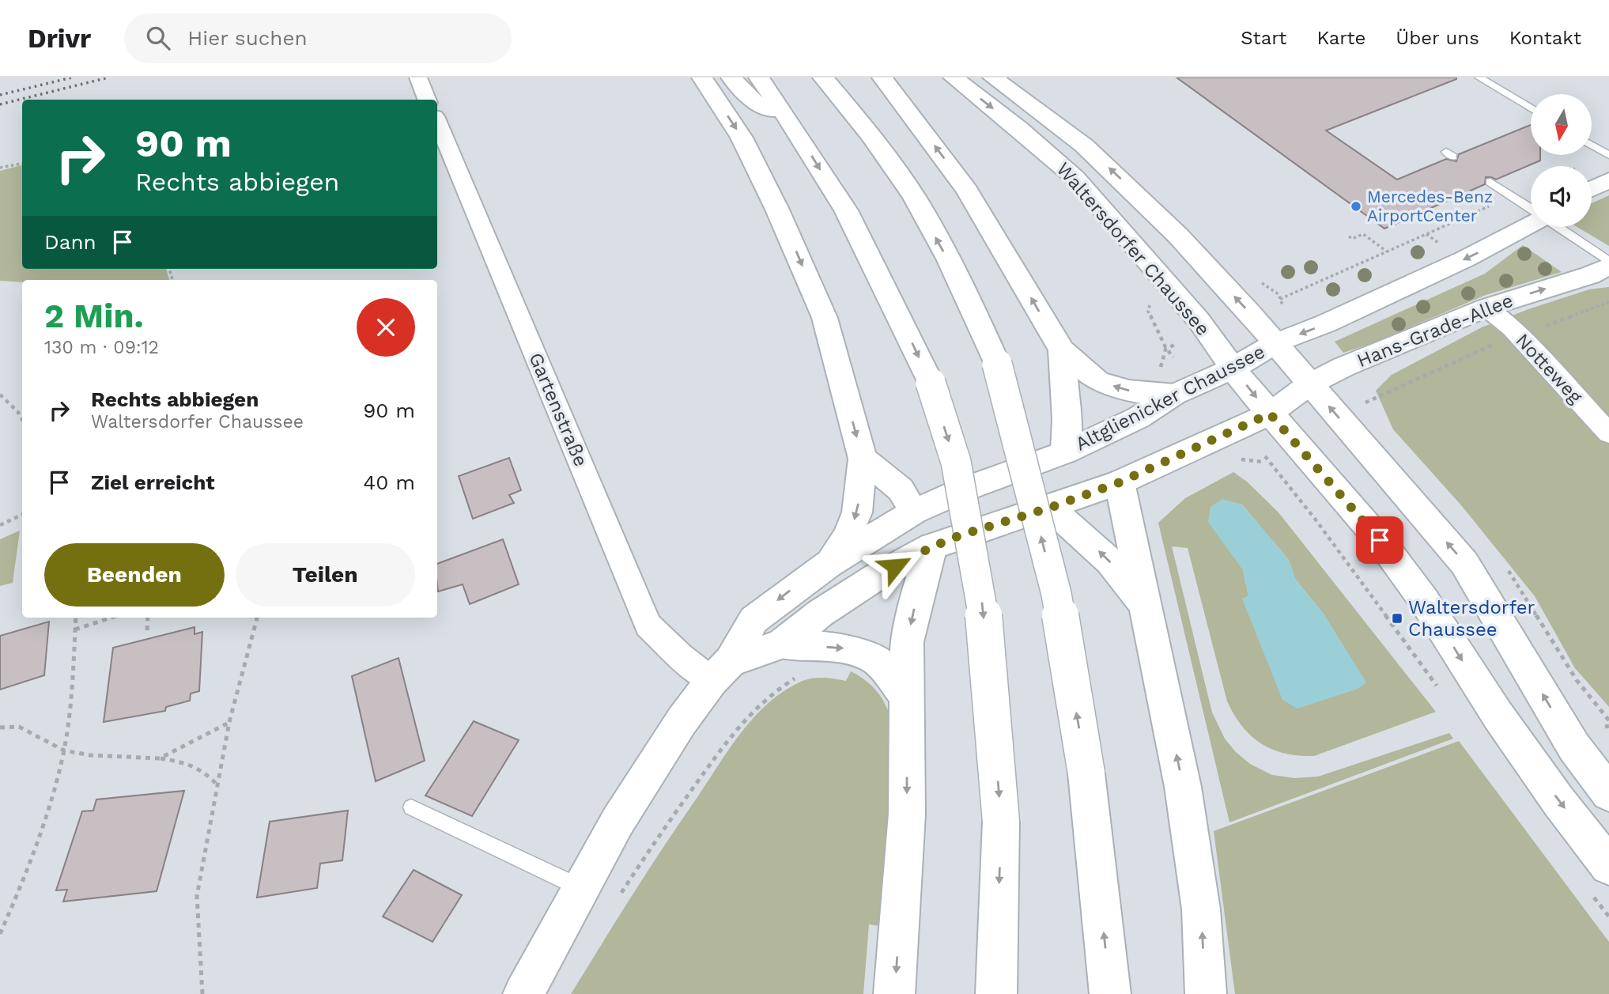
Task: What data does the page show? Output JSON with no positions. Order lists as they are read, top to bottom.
{
  "streets": {
    "main road": ["Waltersdorfer Chaussee", "Hans-Grade-Allee", "Altglienicker Chaussee"],
    "street": ["Notteweg", "Gartenstraße"]
  },
  "crossings": [
    ["Waltersdorfer Chaussee", "Hans-Grade-Allee"],
    ["Waltersdorfer Chaussee", "Altglienicker Chaussee"],
    ["Hans-Grade-Allee", "Notteweg"],
    ["Altglienicker Chaussee", "Gartenstraße"]
  ],
  "places": {
    "other": ["Mercedes-Benz AirportCenter"],
    "transit": ["Waltersdorfer Chaussee"]
  },
  "north": "bottom",
  "page": {
    "header": "Drivr",
    "search": "Hier suchen",
    "nav": [
      "Start",
      "Karte",
      "Über uns",
      "Kontakt"
    ],
    "turn": ["90 m", "Rechts abbiegen"],
    "then": "Dann",
    "heading": ["2 Min.", "130 m · 09:12"],
    "list": [
      {
        "name": "Rechts abbiegen",
        "note": "Waltersdorfer Chaussee",
        "value": "90 m"
      },
      {
        "name": "Ziel erreicht",
        "value": "40 m"
      }
    ],
    "buttons": ["Beenden", "Teilen"]
  }
}
